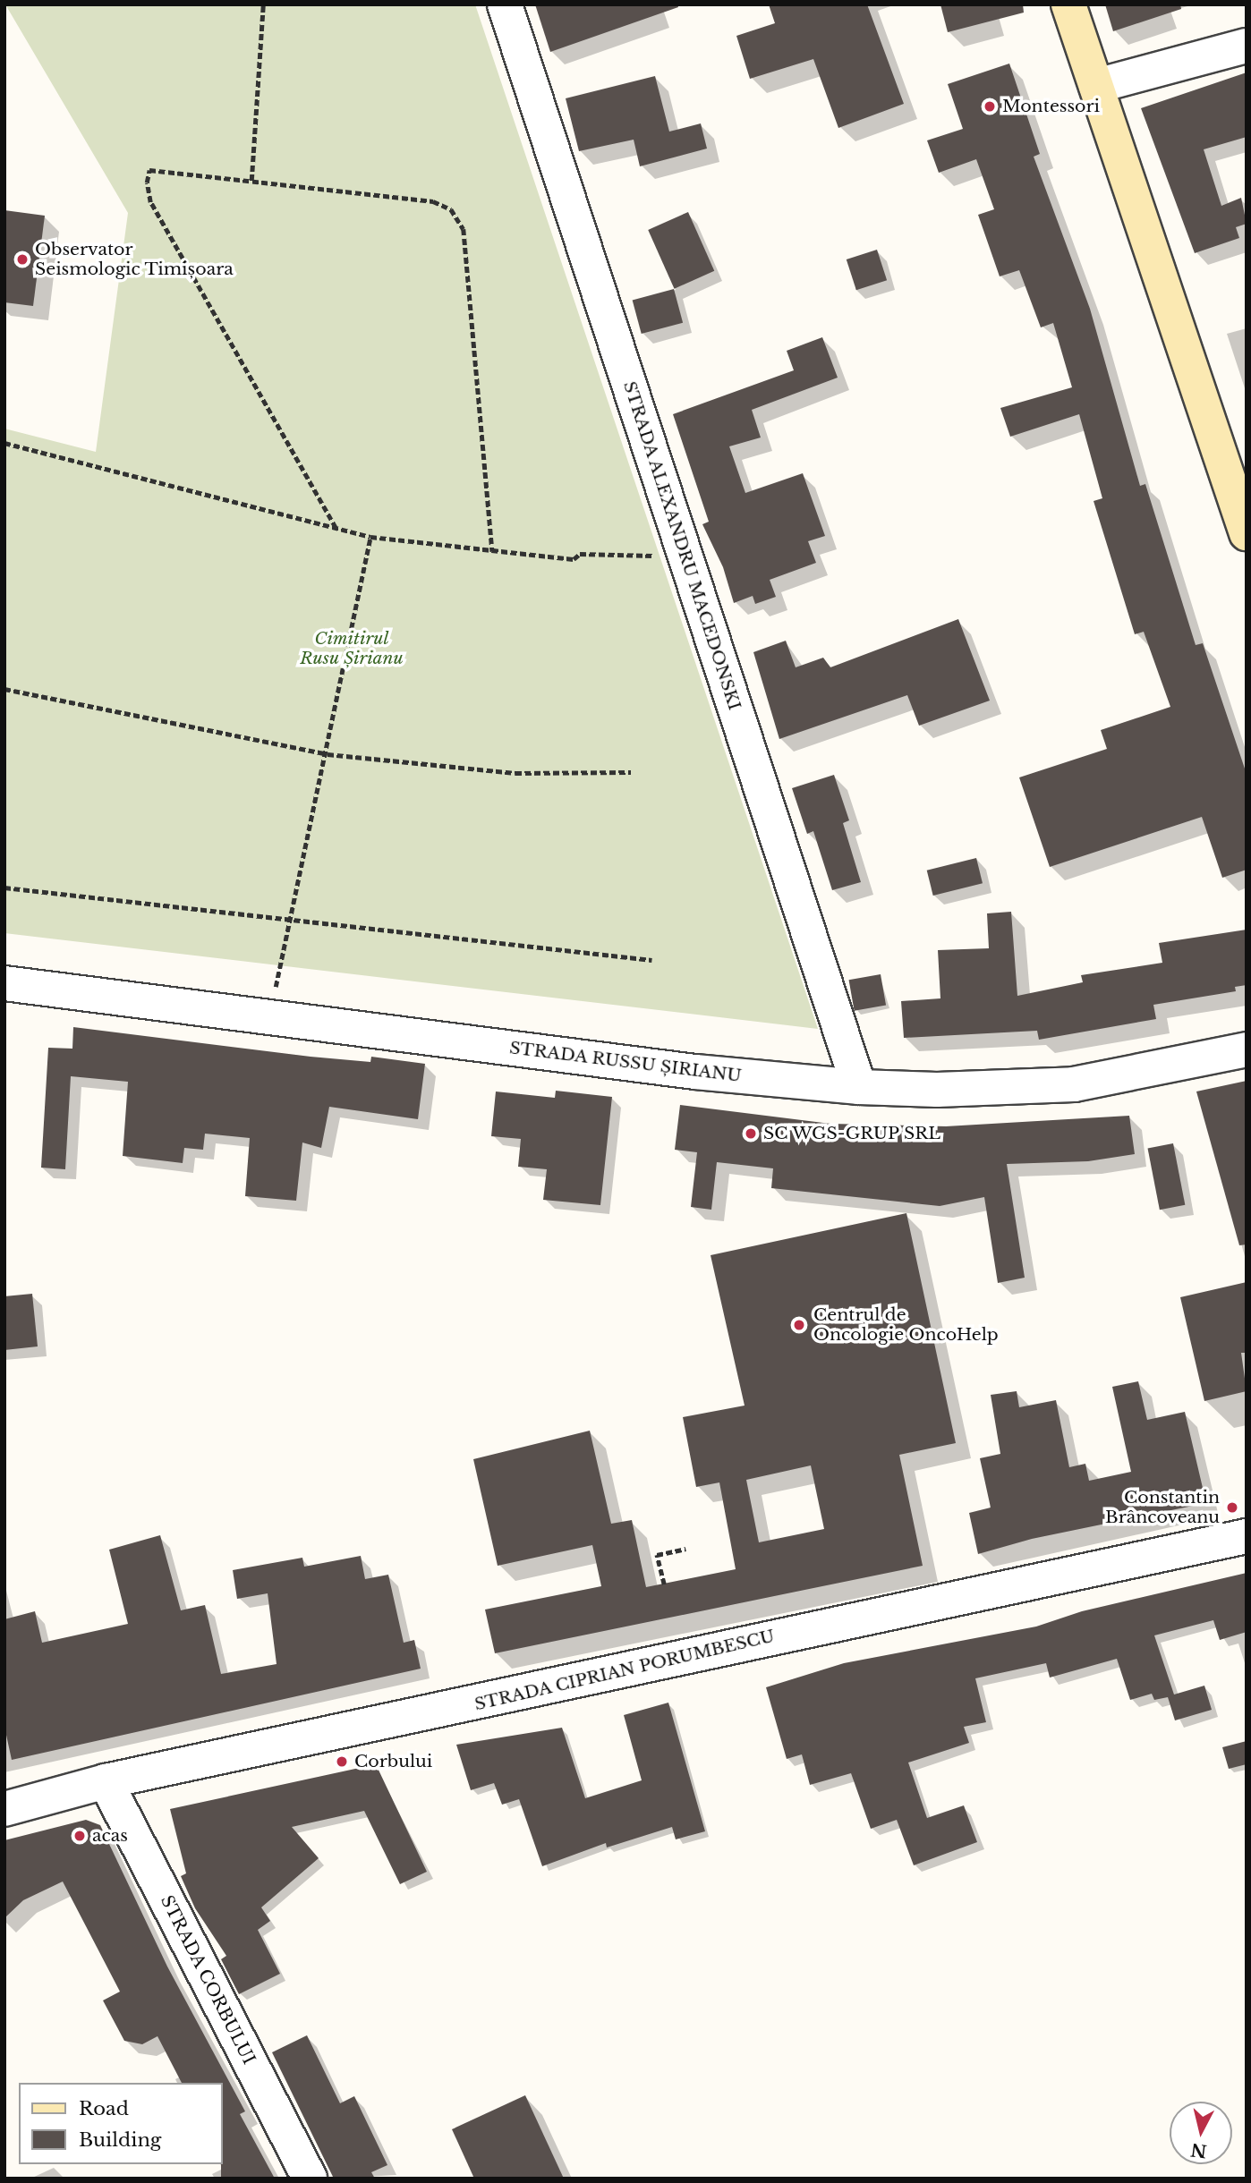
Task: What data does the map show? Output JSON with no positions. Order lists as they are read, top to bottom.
{
  "streets": {
    "street": [
      "STRADA ALEXANDRU MACEDONSKI",
      "STRADA RUSSU ȘIRIANU",
      "STRADA CIPRIAN PORUMBESCU",
      "STRADA CORBULUI"
    ]
  },
  "crossings": [
    ["STRADA ALEXANDRU MACEDONSKI", "STRADA RUSSU ȘIRIANU"],
    ["STRADA CIPRIAN PORUMBESCU", "STRADA CORBULUI"]
  ],
  "parks": ["Cimitirul Rusu Șirianu"],
  "places": [
    "Montessori",
    "Observator Seismologic Timișoara",
    "SC WGS-GRUP SRL",
    "Centrul de Oncologie OncoHelp",
    "Constantin Brâncoveanu",
    "Corbului",
    "acas"
  ],
  "legend": ["Road", "Building"],
  "north": "bottom"
}
